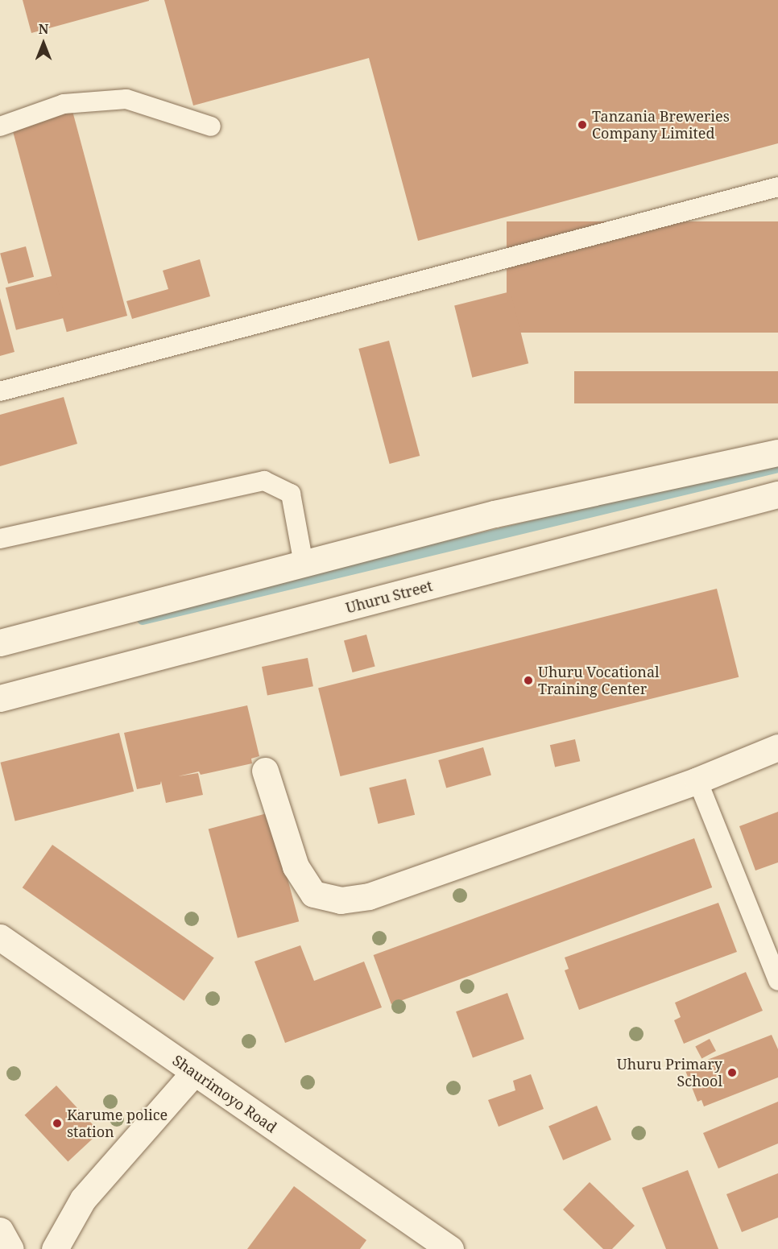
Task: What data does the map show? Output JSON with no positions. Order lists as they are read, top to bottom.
{
  "streets": {
    "main road": ["Uhuru Street", "Shaurimoyo Road"]
  },
  "places": [
    "Tanzania Breweries Company Limited",
    "Uhuru Vocational Training Center",
    "Uhuru Primary School",
    "Karume police station"
  ],
  "north": "top"
}
